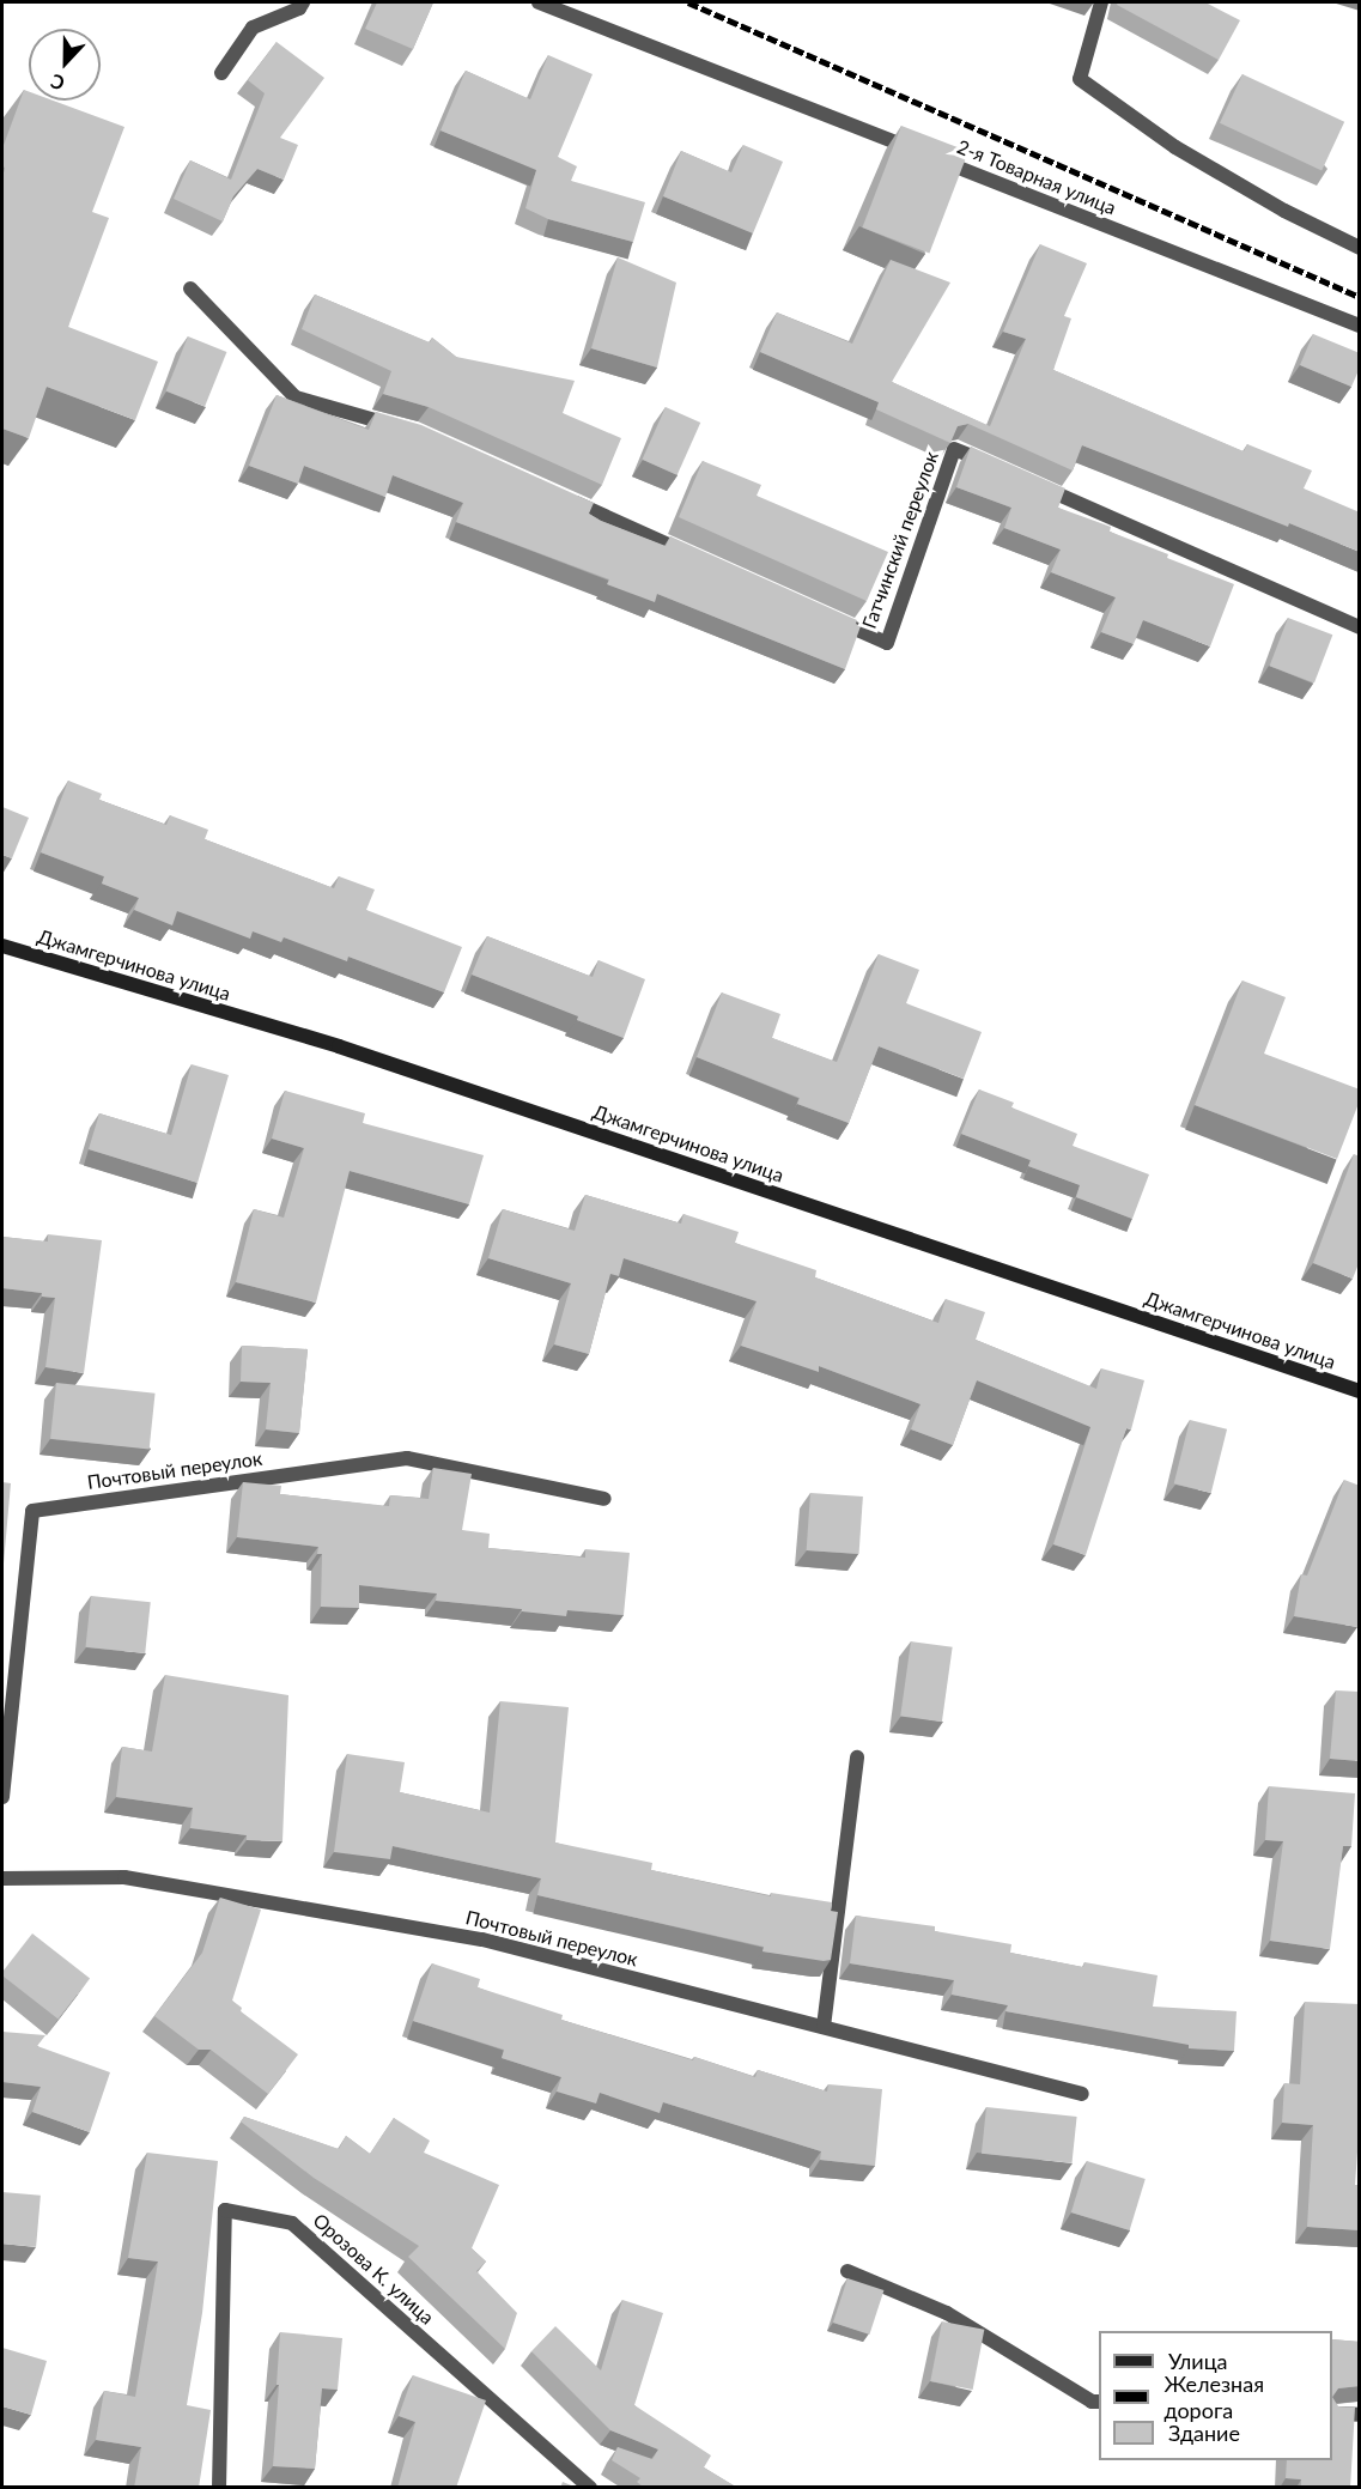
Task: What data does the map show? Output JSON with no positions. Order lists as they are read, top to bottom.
{
  "streets": {
    "street": [
      "2-я Товарная улица",
      "Гатчинский переулок",
      "Джамгерчинова улица",
      "Почтовый переулок",
      "Орозова К. улица"
    ]
  },
  "legend": ["Улица", "Железная дорога", "Здание"],
  "north": "bottom"
}
